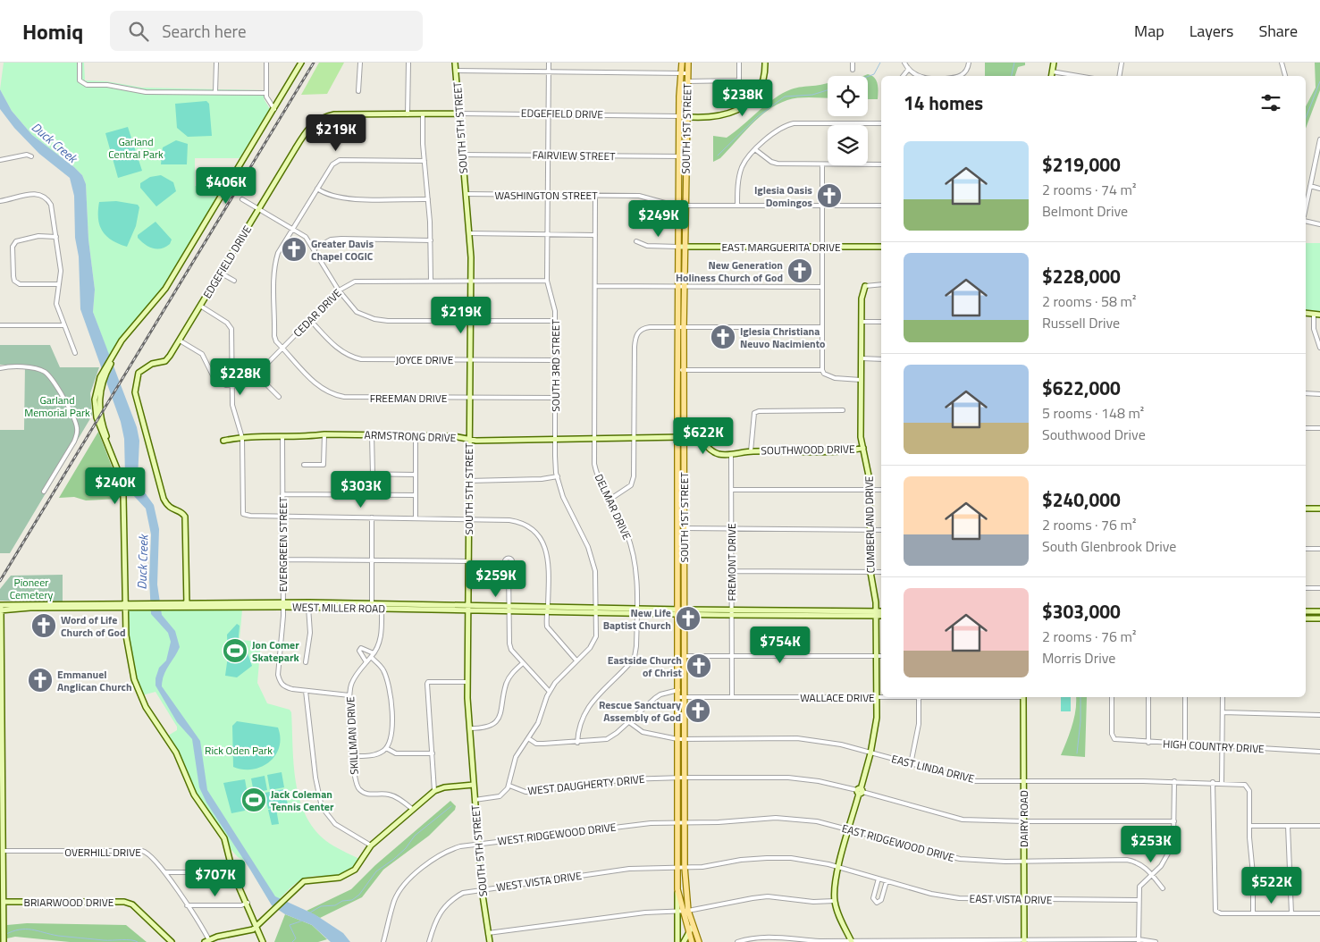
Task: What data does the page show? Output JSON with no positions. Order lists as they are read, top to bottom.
{
  "streets": {
    "main road": ["SOUTH 1ST STREET"],
    "street": [
      "EDGEFIELD DRIVE",
      "SOUTH 5TH STREET",
      "FAIRVIEW STREET",
      "WASHINGTON STREET",
      "EAST MARGUERITA DRIVE",
      "CEDAR DRIVE",
      "JOYCE DRIVE",
      "SOUTH 3RD STREET",
      "FREEMAN DRIVE",
      "ARMSTRONG DRIVE",
      "SOUTHWOOD DRIVE",
      "DELMAR DRIVE",
      "CUMBERLAND DRIVE",
      "EVERGREEN STREET",
      "FREMONT DRIVE",
      "WEST MILLER ROAD",
      "WALLACE DRIVE",
      "SKILLMAN DRIVE",
      "HIGH COUNTRY DRIVE",
      "EAST LINDA DRIVE",
      "WEST DAUGHERTY DRIVE",
      "DAIRY ROAD",
      "WEST RIDGEWOOD DRIVE",
      "EAST RIDGEWOOD DRIVE",
      "OVERHILL DRIVE",
      "WEST VISTA DRIVE",
      "EAST VISTA DRIVE",
      "BRIARWOOD DRIVE"
    ]
  },
  "crossings": [
    ["EDGEFIELD DRIVE", "SOUTH 5TH STREET"],
    ["EDGEFIELD DRIVE", "SOUTH 1ST STREET"],
    ["EDGEFIELD DRIVE", "SOUTH 3RD STREET"],
    ["EDGEFIELD DRIVE", "WEST MILLER ROAD"],
    ["SOUTH 5TH STREET", "FAIRVIEW STREET"],
    ["SOUTH 5TH STREET", "WASHINGTON STREET"],
    ["SOUTH 5TH STREET", "CEDAR DRIVE"],
    ["SOUTH 5TH STREET", "JOYCE DRIVE"],
    ["SOUTH 5TH STREET", "FREEMAN DRIVE"],
    ["SOUTH 5TH STREET", "ARMSTRONG DRIVE"],
    ["SOUTH 5TH STREET", "WEST MILLER ROAD"],
    ["SOUTH 5TH STREET", "WEST RIDGEWOOD DRIVE"],
    ["SOUTH 5TH STREET", "WEST VISTA DRIVE"],
    ["SOUTH 1ST STREET", "FAIRVIEW STREET"],
    ["SOUTH 1ST STREET", "WASHINGTON STREET"],
    ["SOUTH 1ST STREET", "EAST MARGUERITA DRIVE"],
    ["SOUTH 1ST STREET", "ARMSTRONG DRIVE"],
    ["SOUTH 1ST STREET", "SOUTHWOOD DRIVE"],
    ["SOUTH 1ST STREET", "WEST MILLER ROAD"],
    ["SOUTH 1ST STREET", "WALLACE DRIVE"],
    ["SOUTH 1ST STREET", "EAST LINDA DRIVE"],
    ["SOUTH 1ST STREET", "WEST DAUGHERTY DRIVE"],
    ["SOUTH 1ST STREET", "WEST RIDGEWOOD DRIVE"],
    ["SOUTH 1ST STREET", "EAST RIDGEWOOD DRIVE"],
    ["SOUTH 1ST STREET", "WEST VISTA DRIVE"],
    ["SOUTH 1ST STREET", "EAST VISTA DRIVE"],
    ["FAIRVIEW STREET", "SOUTH 3RD STREET"],
    ["WASHINGTON STREET", "SOUTH 3RD STREET"],
    ["WASHINGTON STREET", "DELMAR DRIVE"],
    ["CEDAR DRIVE", "JOYCE DRIVE"],
    ["CEDAR DRIVE", "SOUTH 3RD STREET"],
    ["CEDAR DRIVE", "FREEMAN DRIVE"],
    ["JOYCE DRIVE", "SOUTH 3RD STREET"],
    ["SOUTH 3RD STREET", "FREEMAN DRIVE"],
    ["SOUTH 3RD STREET", "ARMSTRONG DRIVE"],
    ["SOUTH 3RD STREET", "WEST MILLER ROAD"],
    ["SOUTH 3RD STREET", "WEST DAUGHERTY DRIVE"],
    ["ARMSTRONG DRIVE", "SOUTHWOOD DRIVE"],
    ["ARMSTRONG DRIVE", "DELMAR DRIVE"],
    ["ARMSTRONG DRIVE", "EVERGREEN STREET"],
    ["SOUTHWOOD DRIVE", "CUMBERLAND DRIVE"],
    ["SOUTHWOOD DRIVE", "FREMONT DRIVE"],
    ["DELMAR DRIVE", "WEST MILLER ROAD"],
    ["CUMBERLAND DRIVE", "WEST MILLER ROAD"],
    ["CUMBERLAND DRIVE", "WALLACE DRIVE"],
    ["CUMBERLAND DRIVE", "EAST LINDA DRIVE"],
    ["CUMBERLAND DRIVE", "WEST DAUGHERTY DRIVE"],
    ["CUMBERLAND DRIVE", "EAST RIDGEWOOD DRIVE"],
    ["CUMBERLAND DRIVE", "EAST VISTA DRIVE"],
    ["EVERGREEN STREET", "WEST MILLER ROAD"],
    ["FREMONT DRIVE", "WEST MILLER ROAD"],
    ["FREMONT DRIVE", "WALLACE DRIVE"],
    ["WEST MILLER ROAD", "SKILLMAN DRIVE"],
    ["EAST LINDA DRIVE", "DAIRY ROAD"],
    ["WEST DAUGHERTY DRIVE", "DAIRY ROAD"],
    ["DAIRY ROAD", "EAST RIDGEWOOD DRIVE"],
    ["DAIRY ROAD", "EAST VISTA DRIVE"],
    ["WEST RIDGEWOOD DRIVE", "EAST RIDGEWOOD DRIVE"],
    ["WEST VISTA DRIVE", "EAST VISTA DRIVE"]
  ],
  "water": ["Duck Creek"],
  "parks": [
    "Garland Central Park",
    "Garland Memorial Park",
    "Pioneer Cemetery",
    "Rick Oden Park"
  ],
  "places": {
    "church": [
      "Iglesia Oasis Domingos",
      "Greater Davis Chapel COGIC",
      "New Generation Holiness Church of God",
      "Iglesia Christiana Neuvo Nacimiento",
      "New Life Baptist Church",
      "Word of Life Church of God",
      "Eastside Church of Christ",
      "Emmanuel Anglican Church",
      "Rescue Sanctuary Assembly of God"
    ],
    "sports": ["Jon Comer Skatepark", "Jack Coleman Tennis Center"]
  },
  "page": {
    "header": "Homiq",
    "search": "Search here",
    "nav": ["Map", "Layers", "Share"],
    "heading": "14 homes",
    "price": [
      "$238K",
      "$219K",
      "$406K",
      "$249K",
      "$219K",
      "$228K",
      "$622K",
      "$240K",
      "$303K",
      "$259K",
      "$754K",
      "$253K",
      "$707K",
      "$522K"
    ],
    "list": [
      {
        "name": "$219,000",
        "note": "2 rooms · 74 m² · Belmont Drive"
      },
      {
        "name": "$228,000",
        "note": "2 rooms · 58 m² · Russell Drive"
      },
      {
        "name": "$622,000",
        "note": "5 rooms · 148 m² · Southwood Drive"
      },
      {
        "name": "$240,000",
        "note": "2 rooms · 76 m² · South Glenbrook Drive"
      },
      {
        "name": "$303,000",
        "note": "2 rooms · 76 m² · Morris Drive"
      }
    ]
  }
}
